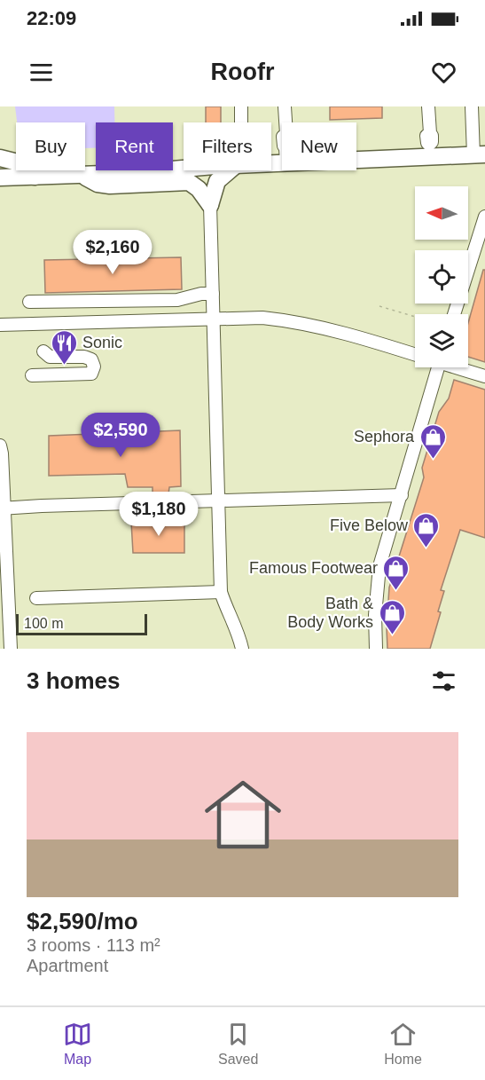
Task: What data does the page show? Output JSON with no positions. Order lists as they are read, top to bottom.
{
  "places": {
    "restaurant": ["Sonic"],
    "shop": [
      "Sephora",
      "Five Below",
      "Famous Footwear",
      "Bath & Body Works"
    ]
  },
  "scale_bar": "100 m",
  "north": "left",
  "page": {
    "status": "22:09",
    "header": "Roofr",
    "chip": [
      "Buy",
      "Rent",
      "Filters",
      "New"
    ],
    "price": ["$2,160", "$2,590", "$1,180"],
    "scale": "100 m",
    "heading": "3 homes",
    "list": [
      {
        "name": "$2,590/mo",
        "note": "3 rooms · 113 m² · Apartment"
      }
    ],
    "tabs": ["Map", "Saved", "Home"]
  }
}
